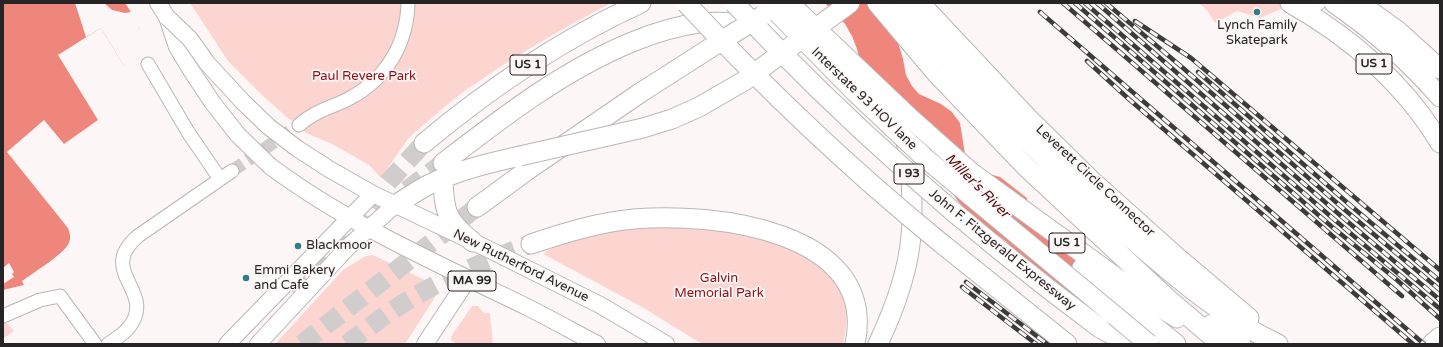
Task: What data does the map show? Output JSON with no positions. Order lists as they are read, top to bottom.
{
  "streets": {
    "highway": [
      "US 1",
      "Interstate 93 HOV lane",
      "I 93",
      "Leverett Circle Connector",
      "John F. Fitzgerald Expressway"
    ],
    "main road": ["New Rutherford Avenue", "MA 99"]
  },
  "crossings": [
    ["I 93", "John F. Fitzgerald Expressway"]
  ],
  "water": ["Miller's River"],
  "parks": ["Paul Revere Park", "Galvin Memorial Park"],
  "places": ["Lynch Family Skatepark", "Blackmoor", "Emmi Bakery and Cafe"]
}
